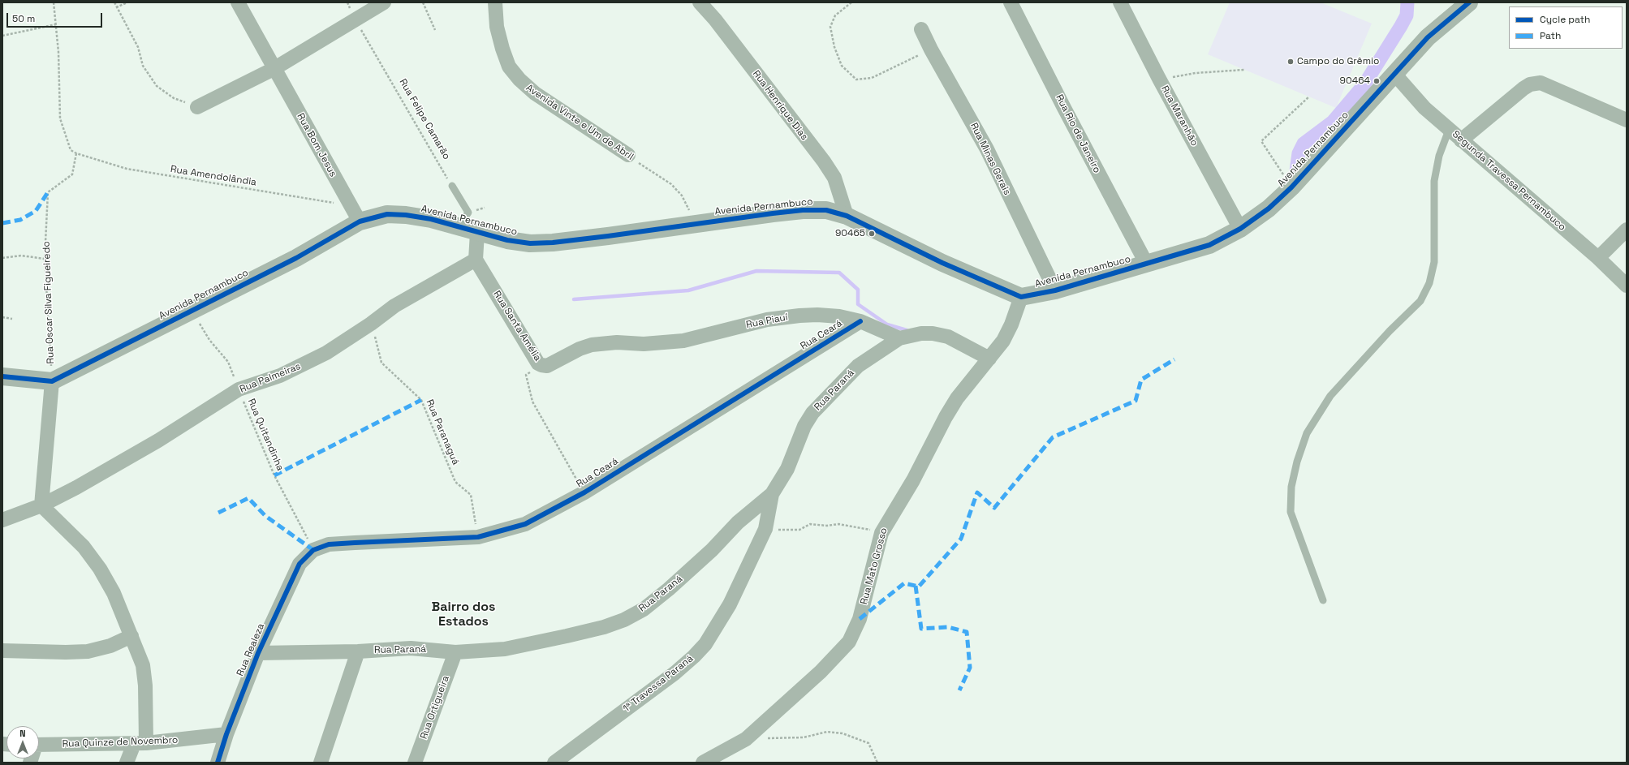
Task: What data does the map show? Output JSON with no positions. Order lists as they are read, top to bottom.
{
  "streets": {
    "street": [
      "Rua Henrique Dias",
      "Rua Maranhão",
      "Avenida Vinte e Um de Abril",
      "Rua Rio de Janeiro",
      "Rua Bom Jesus",
      "Avenida Pernambuco",
      "Rua Minas Gerais",
      "Segunda Travessa Pernambuco",
      "Rua Piauí",
      "Rua Santa Amélia",
      "Rua Ceará",
      "Rua Palmeiras",
      "Rua Paraná",
      "Rua Mato Grosso",
      "Rua Realeza",
      "1ª Travessa Paraná",
      "Rua Ortigueira",
      "Rua Quinze de Novembro"
    ],
    "path": [
      "Rua Felipe Camarão",
      "Rua Amendolândia",
      "Rua Oscar Silva Figueiredo",
      "Rua Paranaguá",
      "Rua Quitandinha"
    ]
  },
  "crossings": [
    ["Rua Henrique Dias", "Avenida Pernambuco"],
    ["Rua Maranhão", "Avenida Pernambuco"],
    ["Avenida Vinte e Um de Abril", "Avenida Pernambuco"],
    ["Rua Rio de Janeiro", "Avenida Pernambuco"],
    ["Rua Bom Jesus", "Avenida Pernambuco"],
    ["Rua Bom Jesus", "Rua Amendolândia"],
    ["Avenida Pernambuco", "Rua Minas Gerais"],
    ["Avenida Pernambuco", "Segunda Travessa Pernambuco"],
    ["Avenida Pernambuco", "Rua Oscar Silva Figueiredo"],
    ["Avenida Pernambuco", "Rua Quitandinha"],
    ["Avenida Pernambuco", "Rua Mato Grosso"],
    ["Rua Amendolândia", "Rua Oscar Silva Figueiredo"],
    ["Rua Piauí", "Rua Santa Amélia"],
    ["Rua Piauí", "Rua Ceará"],
    ["Rua Piauí", "Rua Paraná"],
    ["Rua Santa Amélia", "Rua Ceará"],
    ["Rua Santa Amélia", "Rua Palmeiras"],
    ["Rua Ceará", "Rua Paranaguá"],
    ["Rua Ceará", "Rua Quitandinha"],
    ["Rua Ceará", "Rua Realeza"],
    ["Rua Palmeiras", "Rua Paranaguá"],
    ["Rua Palmeiras", "Rua Quitandinha"],
    ["Rua Paraná", "Rua Realeza"],
    ["Rua Paraná", "1ª Travessa Paraná"],
    ["Rua Paraná", "Rua Ortigueira"],
    ["Rua Quitandinha", "Rua Realeza"],
    ["Rua Realeza", "Rua Quinze de Novembro"]
  ],
  "districts": ["Bairro dos Estados"],
  "places": ["Campo do Grêmio", "90464", "90465"],
  "legend": ["Cycle path", "Path"],
  "scale_bar": "50 m",
  "north": "top"
}
